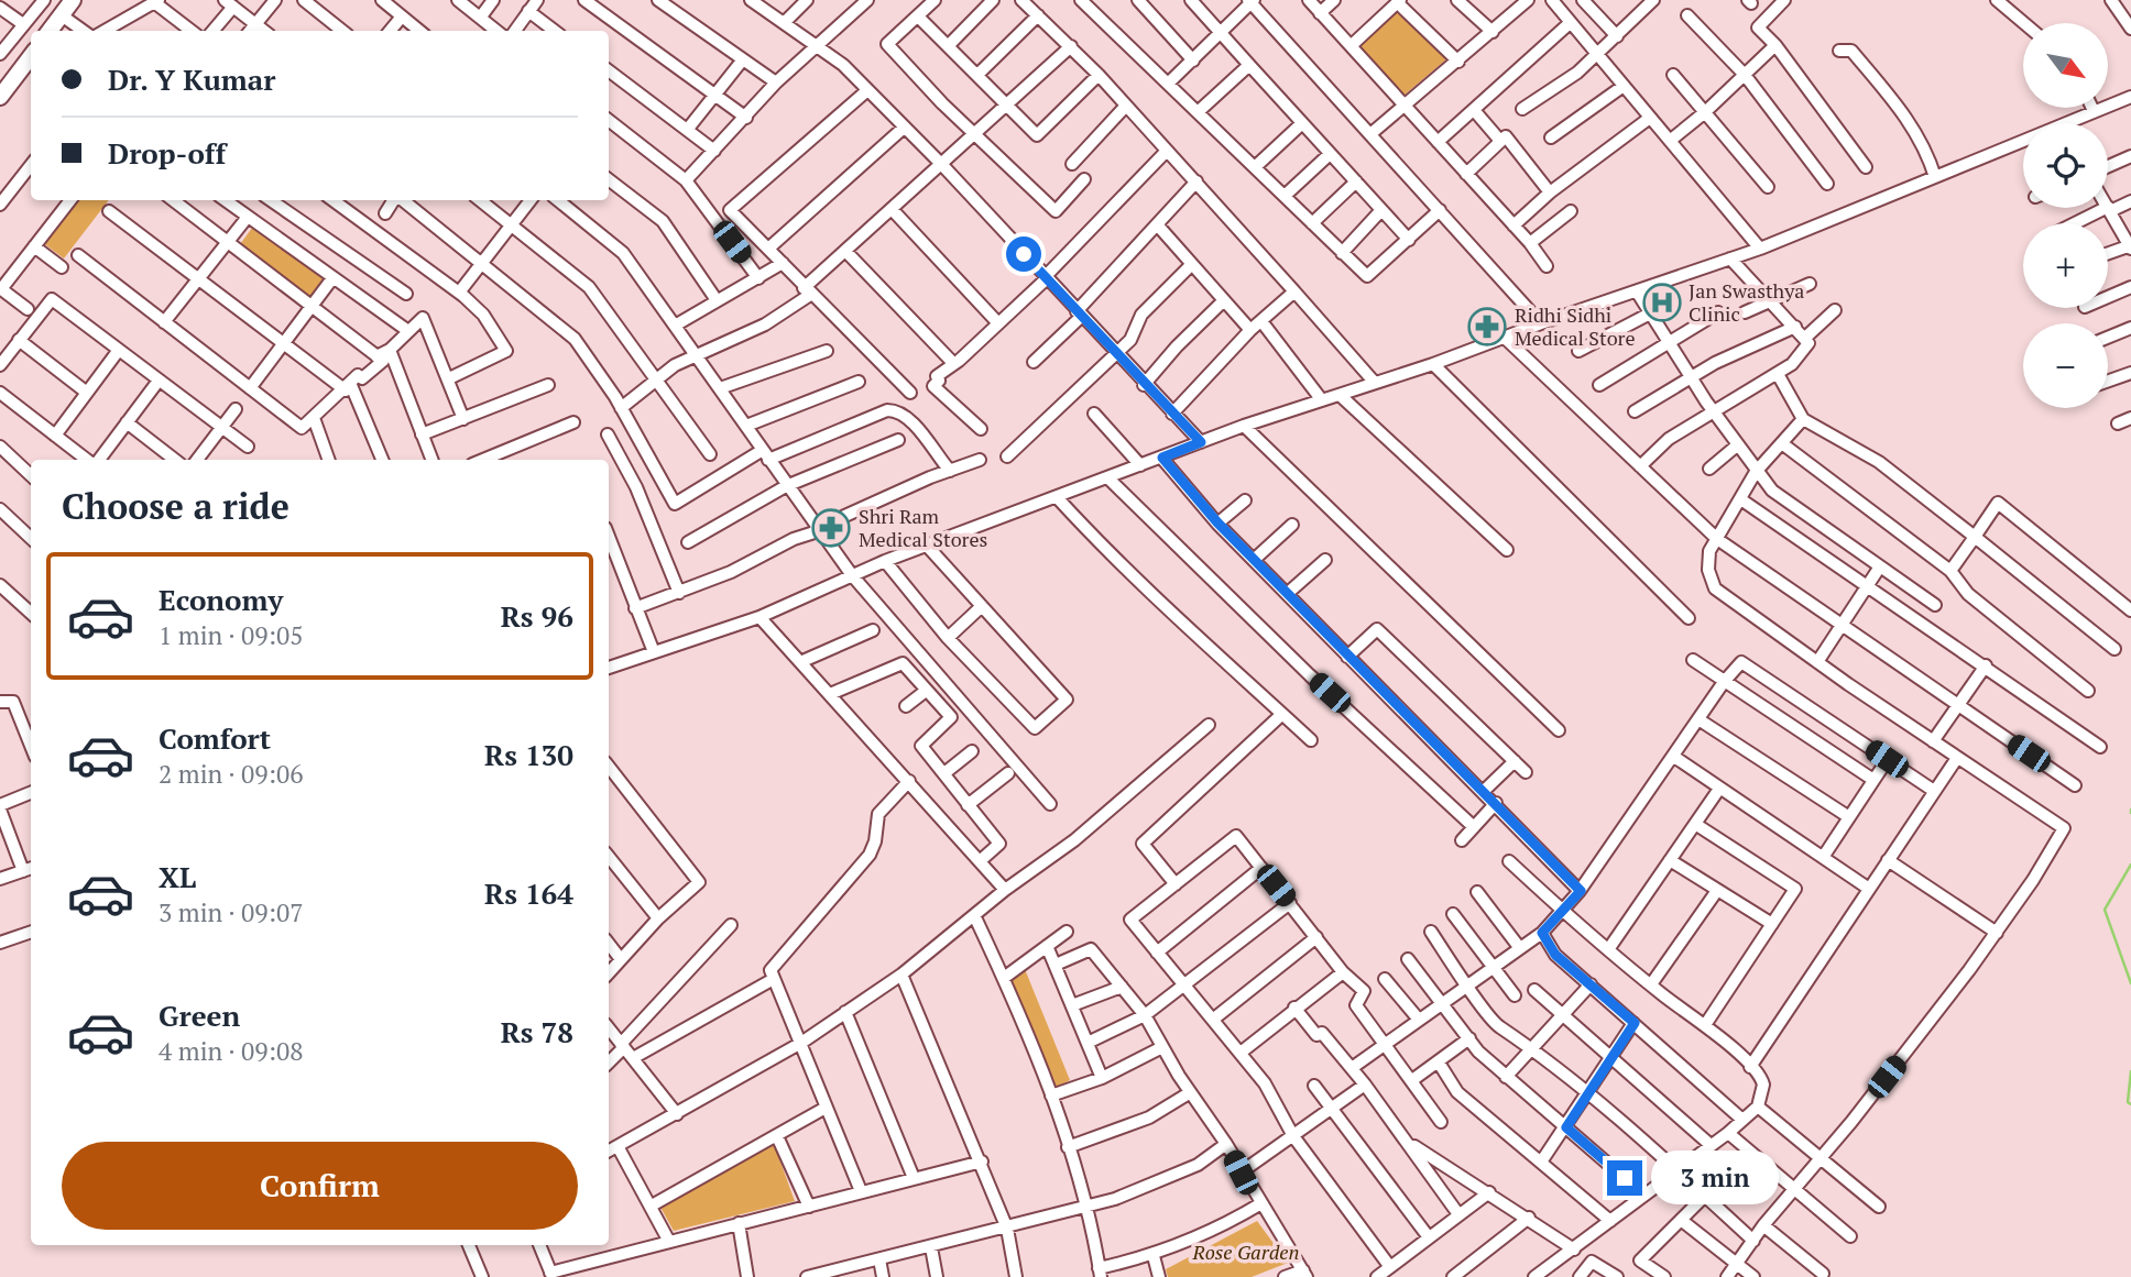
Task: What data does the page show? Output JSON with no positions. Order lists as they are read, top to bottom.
{
  "parks": ["Rose Garden"],
  "places": {
    "hospital": ["Jan Swasthya Clinic"],
    "pharmacy": ["Ridhi Sidhi Medical Store", "Shri Ram Medical Stores"]
  },
  "north": "bottom right",
  "page": {
    "map_buttons": ["+", "−"],
    "banner": ["Dr. Y Kumar", "Drop-off"],
    "heading": "Choose a ride",
    "list": [
      {
        "name": "Economy",
        "note": "1 min · 09:05",
        "value": "Rs 96"
      },
      {
        "name": "Comfort",
        "note": "2 min · 09:06",
        "value": "Rs 130"
      },
      {
        "name": "XL",
        "note": "3 min · 09:07",
        "value": "Rs 164"
      },
      {
        "name": "Green",
        "note": "4 min · 09:08",
        "value": "Rs 78"
      }
    ],
    "buttons": "Confirm",
    "bubble": "3 min"
  }
}
